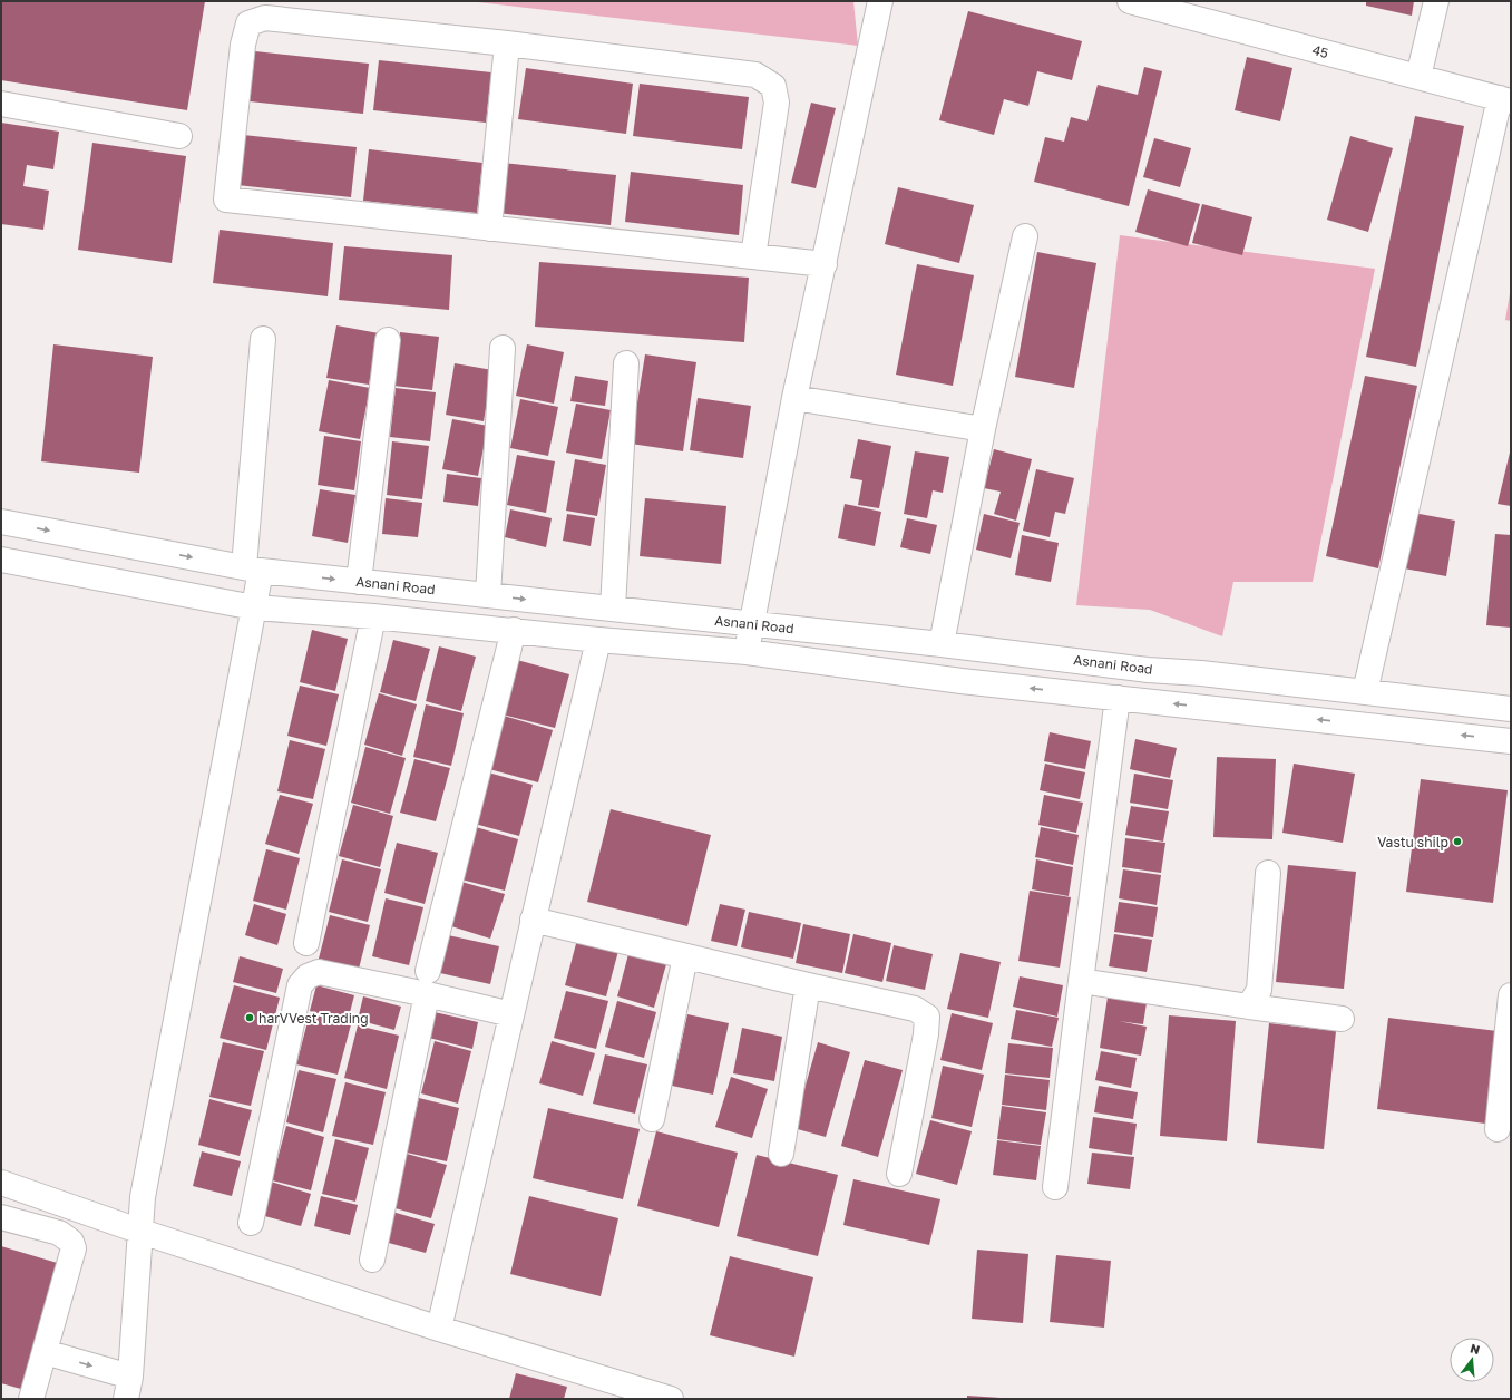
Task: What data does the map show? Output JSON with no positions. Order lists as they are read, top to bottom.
{
  "streets": {
    "street": ["45", "Asnani Road"]
  },
  "places": ["Vastu shilp", "harVVest Trading"],
  "north": "top"
}
